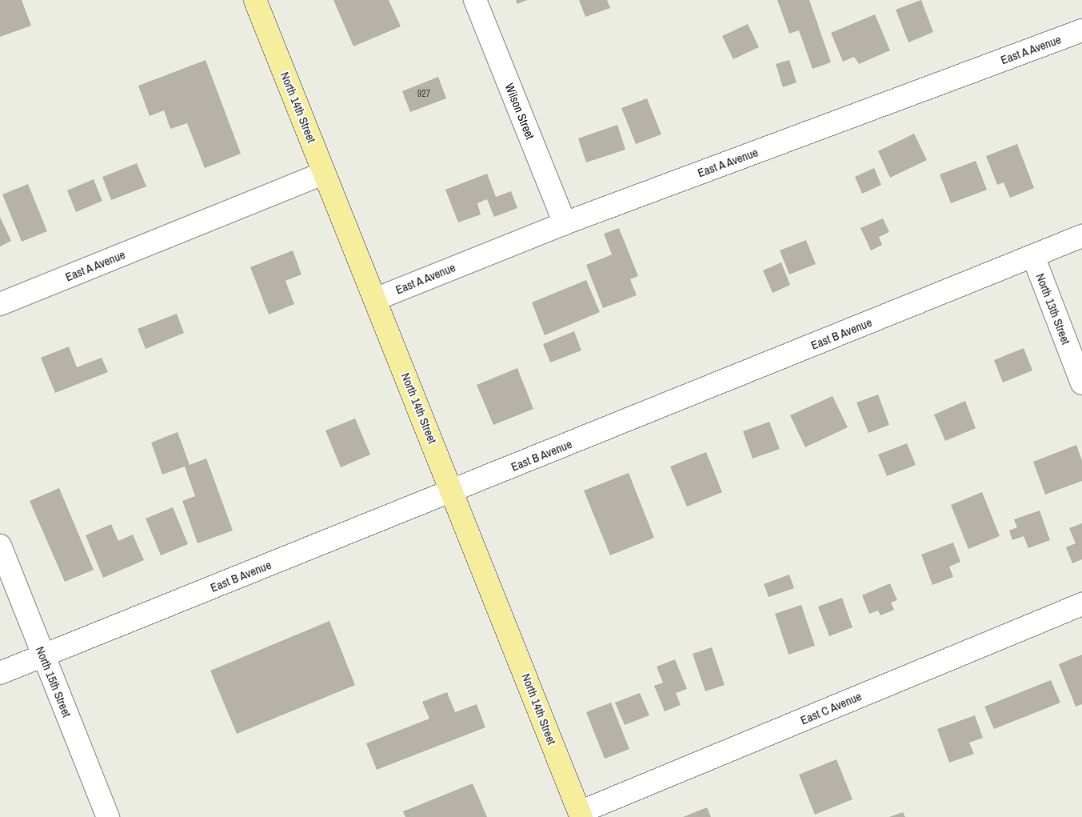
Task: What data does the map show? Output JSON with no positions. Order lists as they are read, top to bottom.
{
  "streets": {
    "main road": ["North 14th Street"],
    "street": [
      "East A Avenue",
      "Wilson Street",
      "North 13th Street",
      "East B Avenue",
      "North 15th Street",
      "East C Avenue"
    ]
  },
  "crossings": [
    ["East A Avenue", "North 14th Street"],
    ["East A Avenue", "Wilson Street"],
    ["North 14th Street", "East B Avenue"],
    ["North 14th Street", "East C Avenue"],
    ["North 13th Street", "East B Avenue"],
    ["East B Avenue", "North 15th Street"]
  ],
  "house_numbers": ["927"]
}
